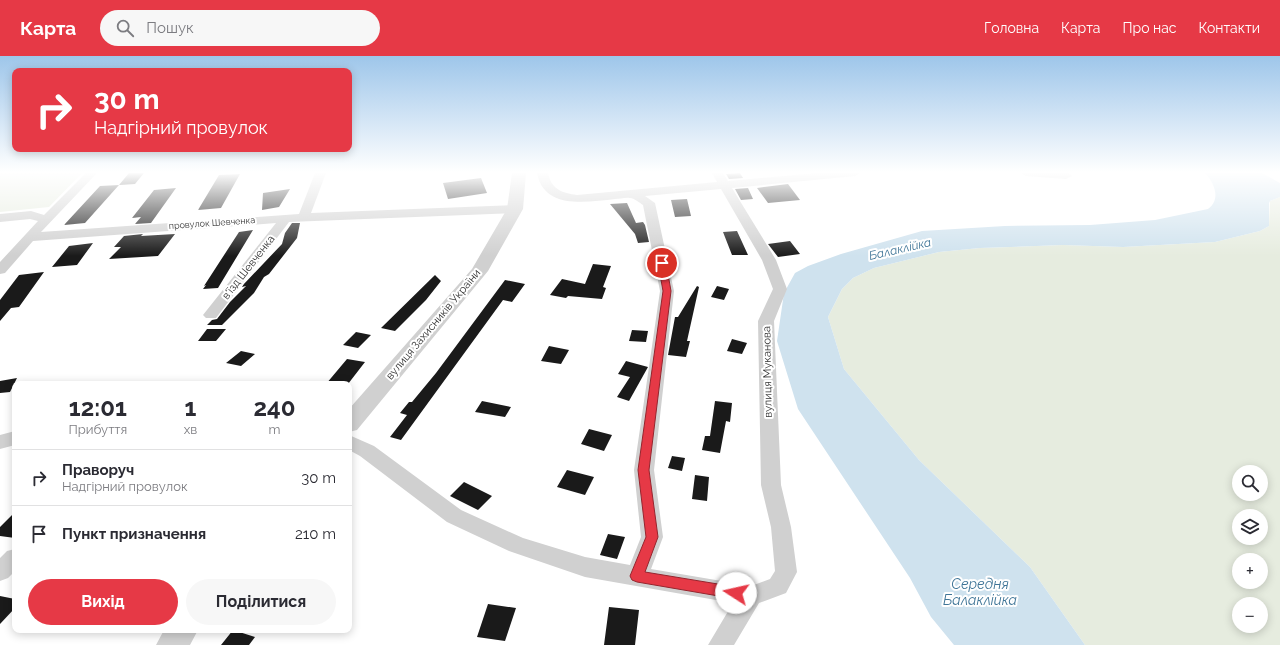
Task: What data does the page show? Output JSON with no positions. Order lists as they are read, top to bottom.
{
  "streets": {
    "street": [
      "провулок Шевченка",
      "в'їзд Шевченка",
      "вулиця Захисників України",
      "вулиця Муканова"
    ]
  },
  "crossings": [
    ["провулок Шевченка", "в'їзд Шевченка"],
    ["провулок Шевченка", "вулиця Захисників України"]
  ],
  "water": ["Балаклійка", "Середня Балаклійка"],
  "page": {
    "header": "Карта",
    "search": "Пошук",
    "nav": [
      "Головна",
      "Карта",
      "Про нас",
      "Контакти"
    ],
    "turn": ["30 m", "Надгірний провулок"],
    "eta": [
      "12:01",
      "Прибуття",
      "1",
      "хв",
      "240",
      "m"
    ],
    "list": [
      {
        "name": "Праворуч",
        "note": "Надгірний провулок",
        "value": "30 m"
      },
      {
        "name": "Пункт призначення",
        "value": "210 m"
      }
    ],
    "map_buttons": ["+", "−"],
    "buttons": ["Вихід", "Поділитися"]
  }
}
